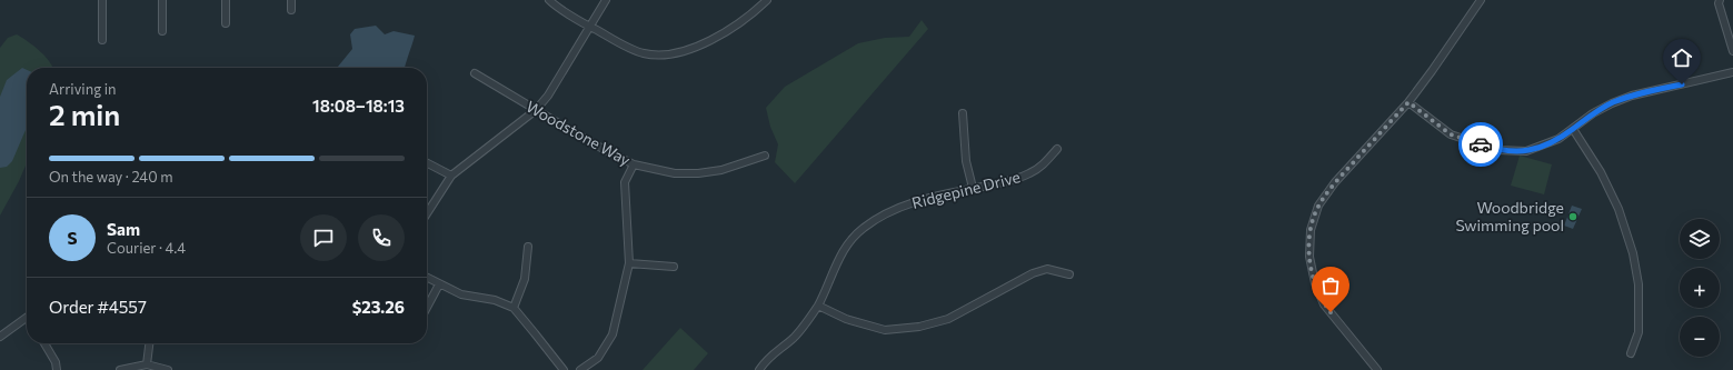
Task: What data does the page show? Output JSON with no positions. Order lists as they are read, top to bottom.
{
  "streets": {
    "street": ["Woodstone Way", "Ridgepine Drive"]
  },
  "places": ["Woodbridge Swimming pool"],
  "page": {
    "heading": ["2 min", "Arriving in", "18:08–18:13"],
    "panel": [
      "Sam",
      "Courier · 4.4",
      "Order #4557",
      "$23.26"
    ],
    "bar": "On the way · 240 m",
    "round": "S",
    "map_buttons": ["+", "−"]
  }
}
